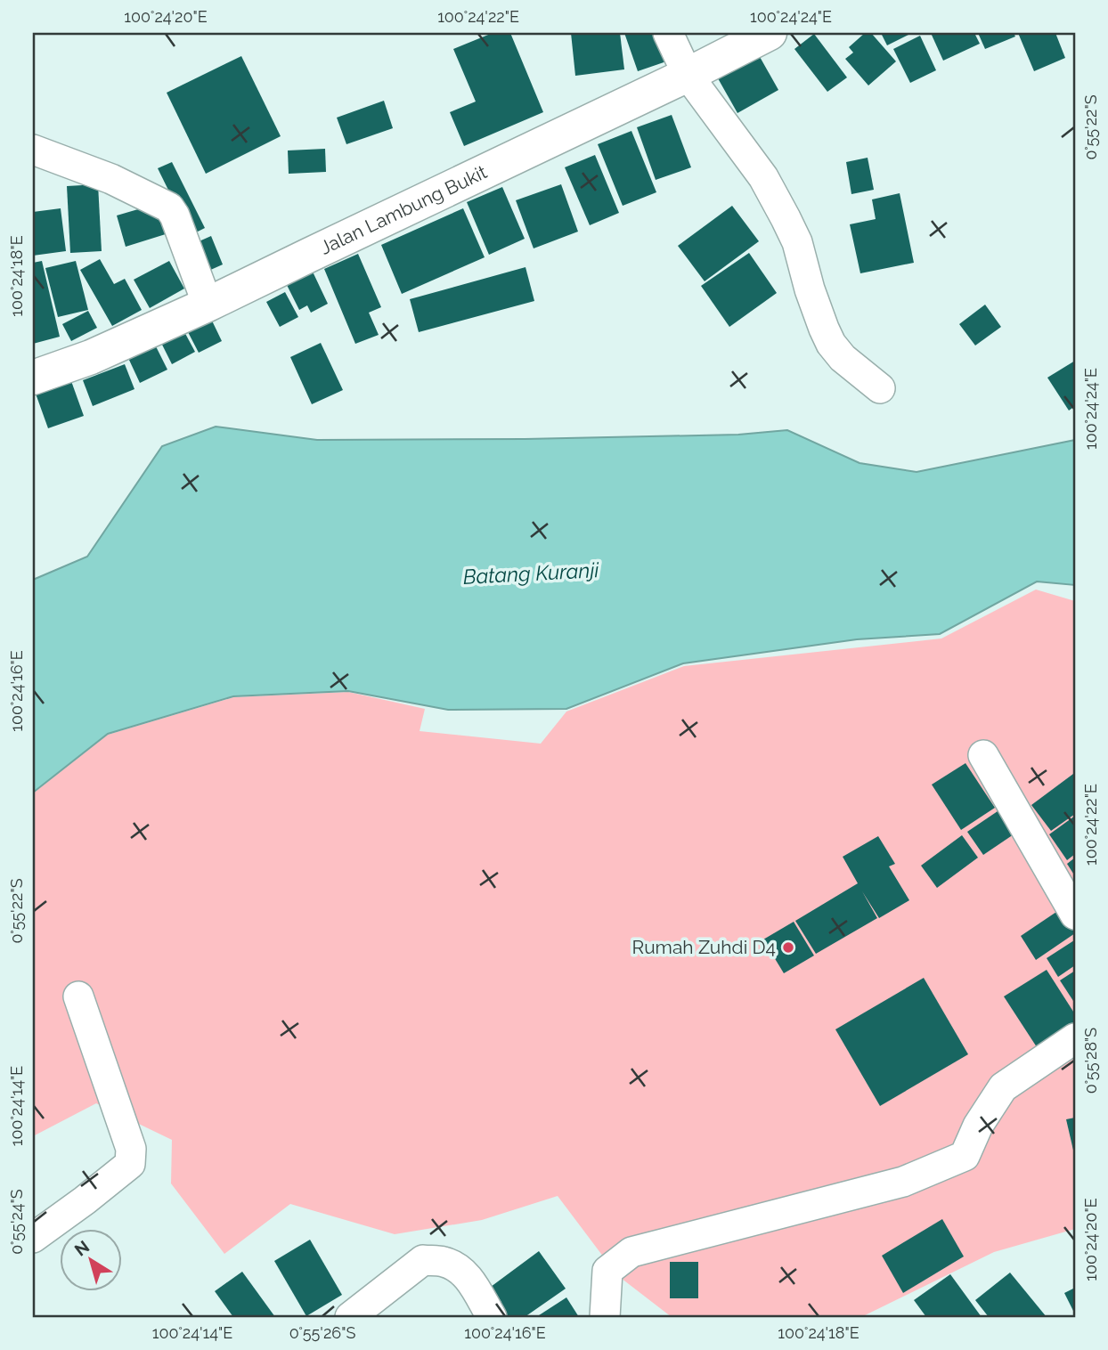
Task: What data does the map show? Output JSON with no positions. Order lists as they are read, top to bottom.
{
  "streets": {
    "street": ["Jalan Lambung Bukit"]
  },
  "water": ["Batang Kuranji"],
  "places": ["Rumah Zuhdi D4"],
  "north": "top left",
  "coordinates": [
    "100°24'20\"E",
    "100°24'22\"E",
    "100°24'24\"E",
    "0°55'22\"S",
    "100°24'18\"E",
    "100°24'16\"E",
    "0°55'28\"S",
    "100°24'14\"E",
    "0°55'24\"S",
    "0°55'26\"S"
  ]
}
